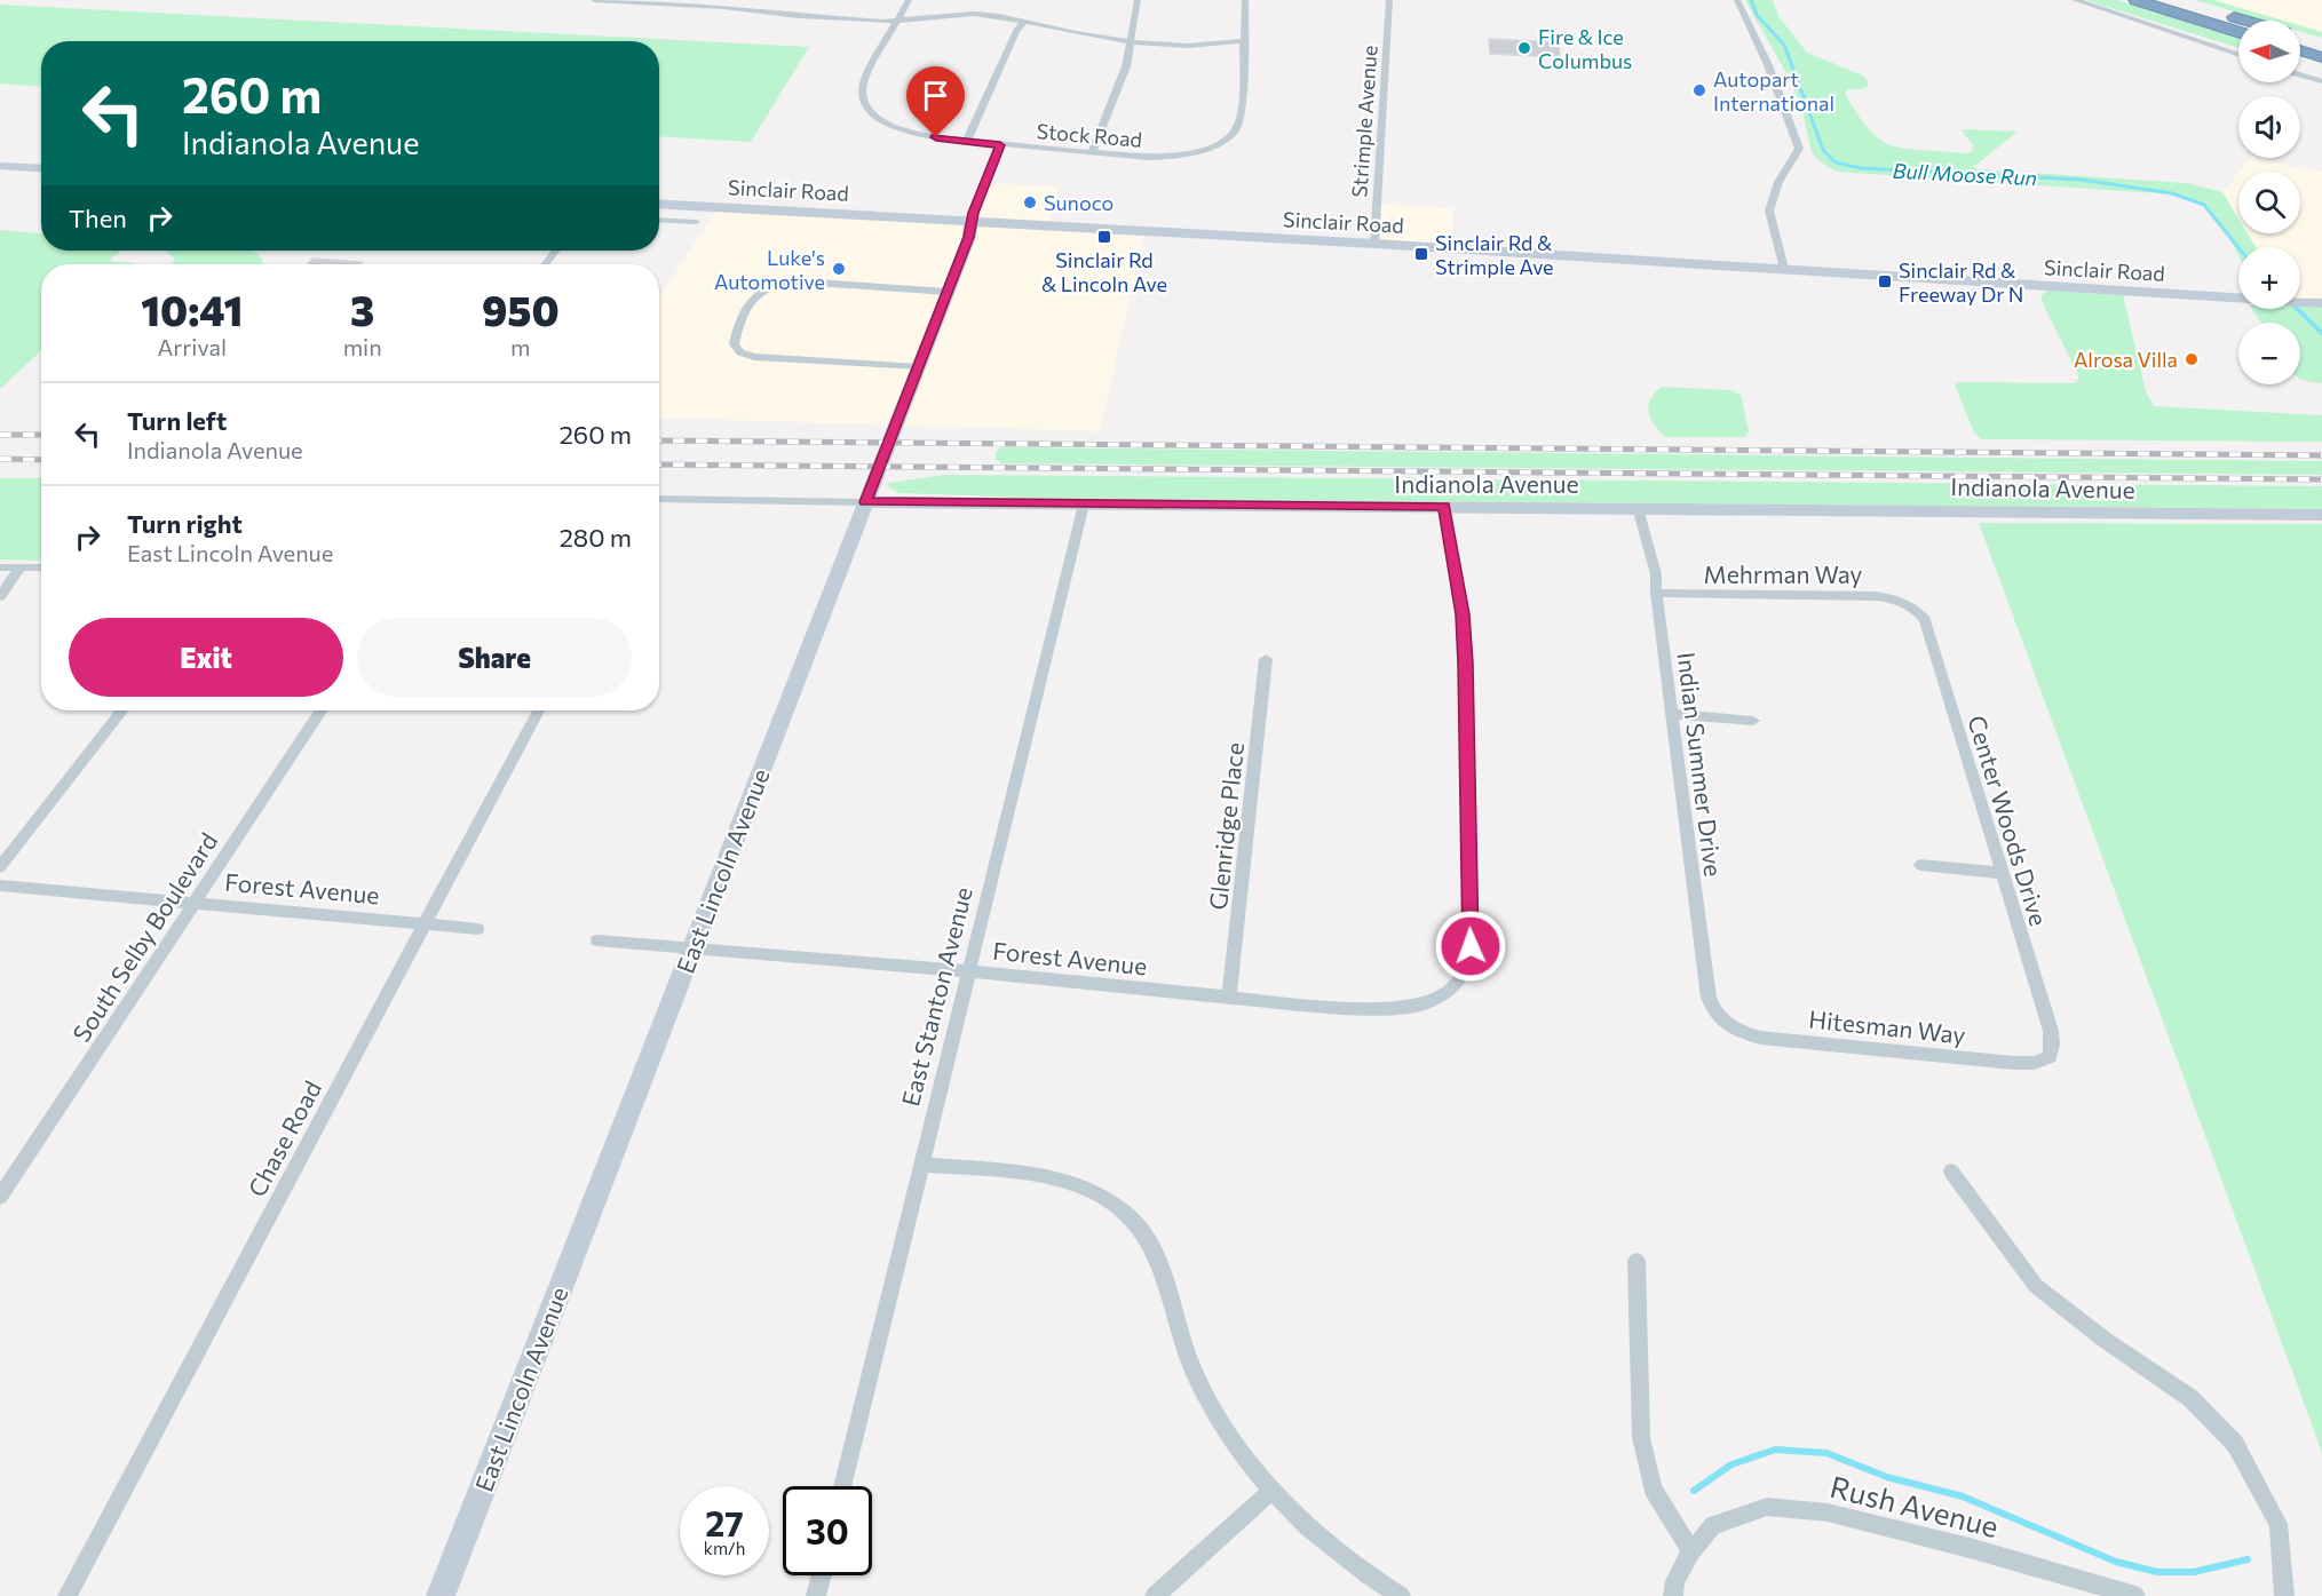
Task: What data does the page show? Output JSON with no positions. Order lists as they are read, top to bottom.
{
  "streets": {
    "main road": ["Sinclair Road", "Indianola Avenue", "East Lincoln Avenue"],
    "street": [
      "Strimple Avenue",
      "Stock Road",
      "Mehrman Way",
      "Indian Summer Drive",
      "Center Woods Drive",
      "Glenridge Place",
      "Forest Avenue",
      "South Selby Boulevard",
      "East Stanton Avenue",
      "Hitesman Way",
      "Chase Road",
      "Rush Avenue"
    ]
  },
  "crossings": [
    ["Strimple Avenue", "Sinclair Road"],
    ["Stock Road", "East Lincoln Avenue"],
    ["Sinclair Road", "East Lincoln Avenue"],
    ["Indianola Avenue", "Indian Summer Drive"],
    ["Indianola Avenue", "East Lincoln Avenue"],
    ["Indianola Avenue", "Forest Avenue"],
    ["Indianola Avenue", "East Stanton Avenue"],
    ["Mehrman Way", "Indian Summer Drive"],
    ["Mehrman Way", "Center Woods Drive"],
    ["Indian Summer Drive", "Hitesman Way"],
    ["Center Woods Drive", "Hitesman Way"],
    ["Glenridge Place", "Forest Avenue"],
    ["East Lincoln Avenue", "Forest Avenue"],
    ["Forest Avenue", "South Selby Boulevard"],
    ["Forest Avenue", "East Stanton Avenue"],
    ["Forest Avenue", "Chase Road"]
  ],
  "water": ["Bull Moose Run"],
  "places": {
    "other": [
      "Fire & Ice Columbus",
      "Autopart International",
      "Sunoco",
      "Luke's Automotive",
      "Alrosa Villa"
    ],
    "transit": ["Sinclair Rd & Lincoln Ave", "Sinclair Rd & Strimple Ave", "Sinclair Rd & Freeway Dr N"]
  },
  "north": "left",
  "page": {
    "map_buttons": ["+", "−"],
    "turn": ["260 m", "Indianola Avenue"],
    "then": "Then",
    "eta": [
      "10:41",
      "Arrival",
      "3",
      "min",
      "950",
      "m"
    ],
    "list": [
      {
        "name": "Turn left",
        "note": "Indianola Avenue",
        "value": "260 m"
      },
      {
        "name": "Turn right",
        "note": "East Lincoln Avenue",
        "value": "280 m"
      }
    ],
    "buttons": ["Exit", "Share"],
    "speed": "27 km/h",
    "limit": "30"
  }
}
